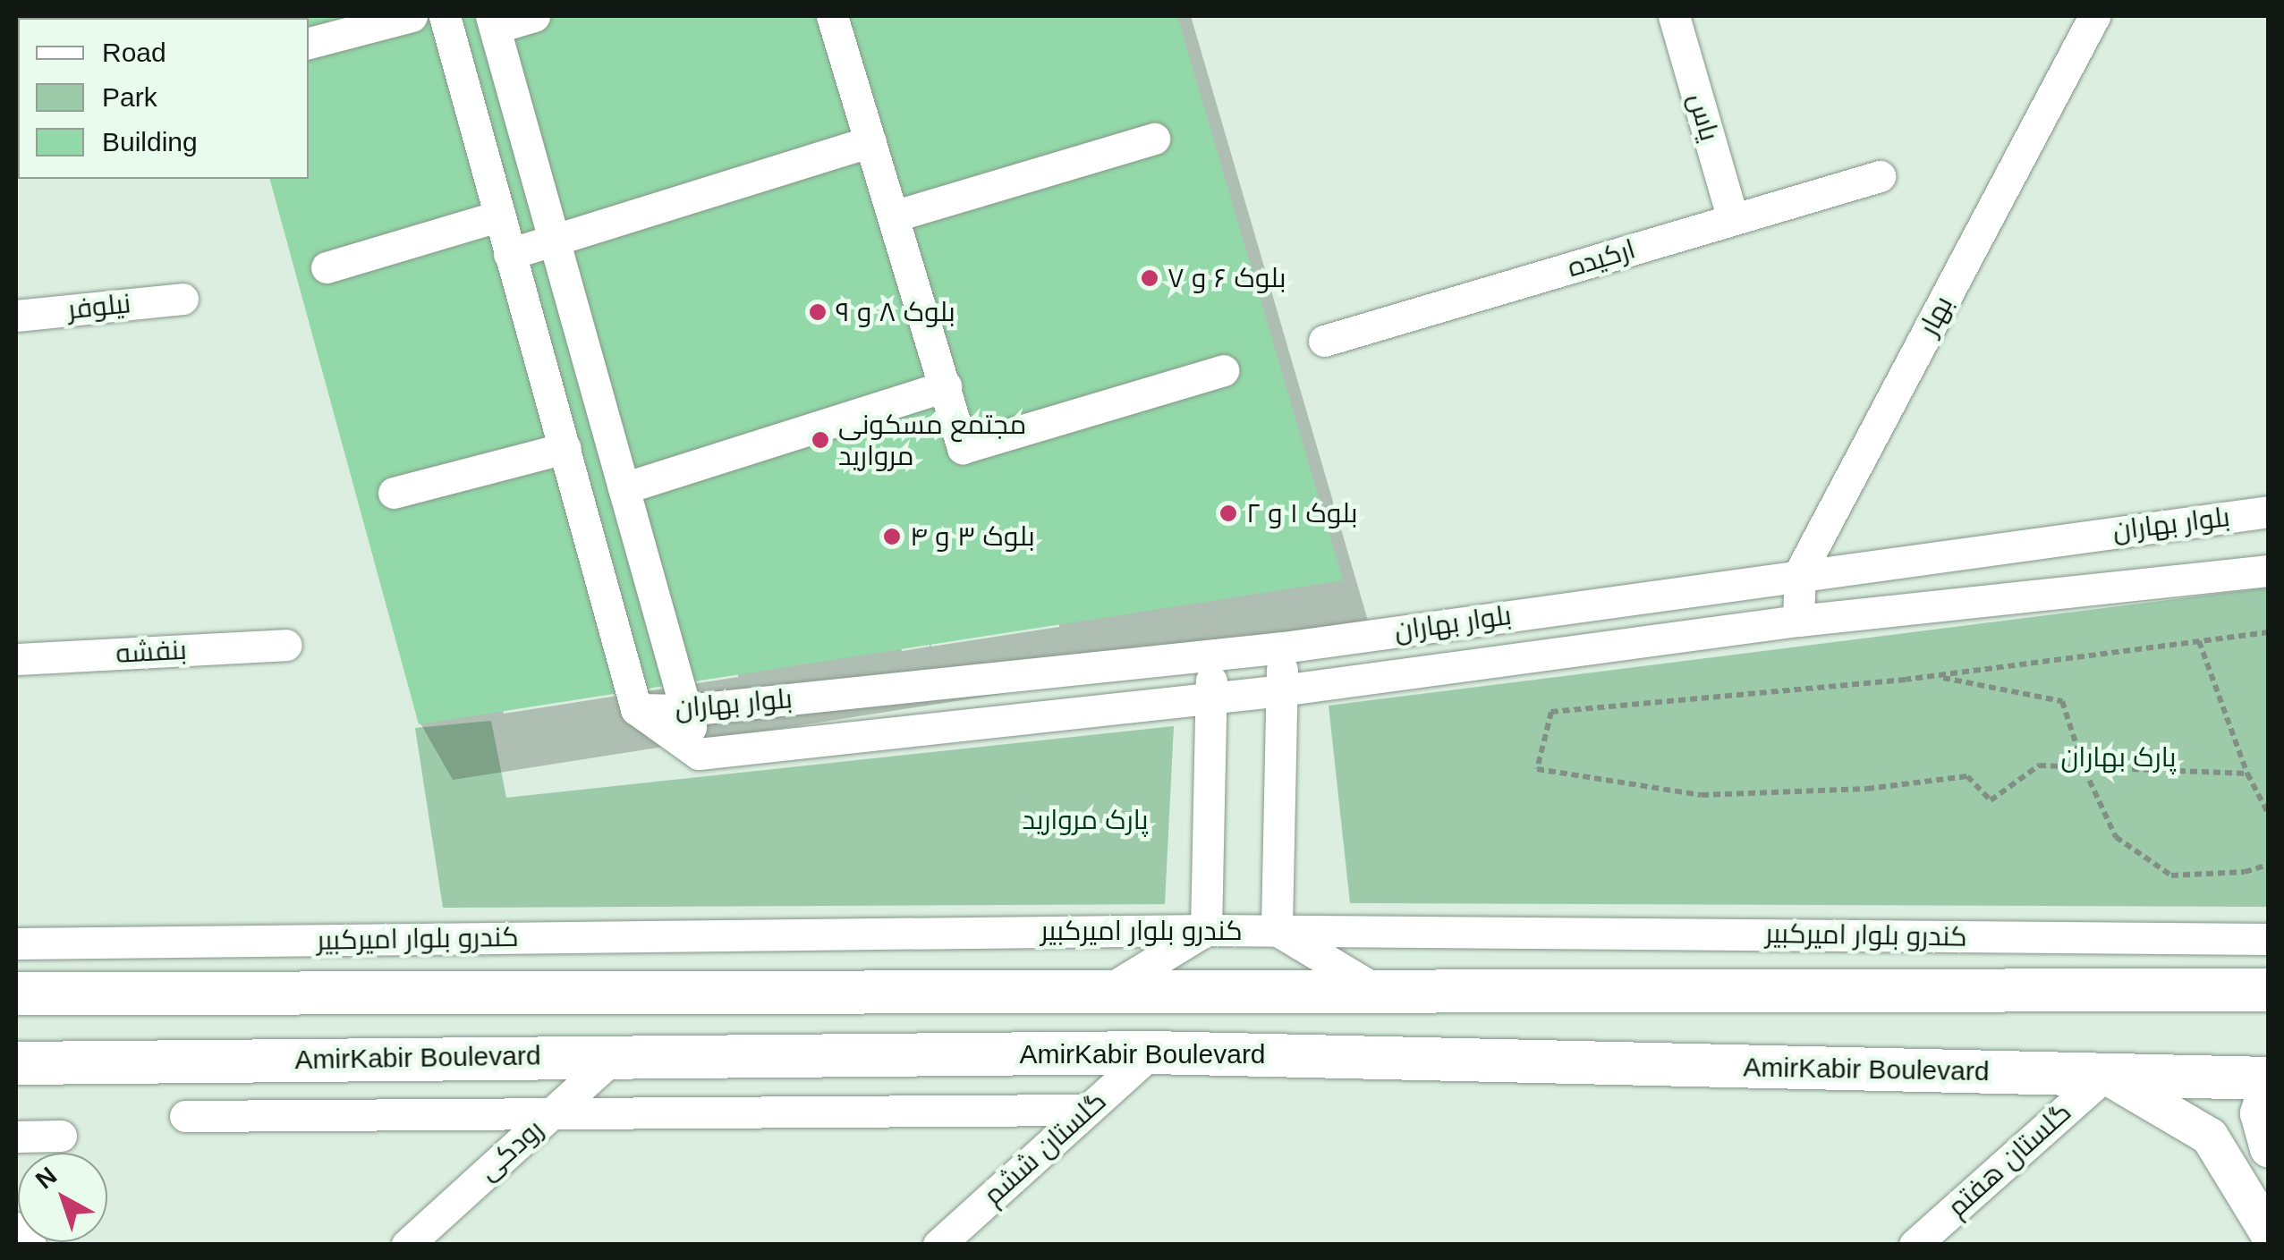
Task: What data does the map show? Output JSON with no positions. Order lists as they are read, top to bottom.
{
  "streets": {
    "main road": ["AmirKabir Boulevard"],
    "street": [
      "یاس",
      "ارکیده",
      "نیلوفر",
      "بهار",
      "بلوار بهاران",
      "بنفشه",
      "کندرو بلوار امیرکبیر",
      "گلستان ششم",
      "رودکی",
      "گلستان هفتم"
    ]
  },
  "crossings": [
    ["یاس", "ارکیده"],
    ["بهار", "بلوار بهاران"],
    ["AmirKabir Boulevard", "گلستان ششم"],
    ["AmirKabir Boulevard", "رودکی"],
    ["AmirKabir Boulevard", "گلستان هفتم"]
  ],
  "parks": ["پارک بهاران", "پارک مروارید"],
  "places": [
    "بلوک ۶ و ۷",
    "بلوک ۸ و ۹",
    "مجتمع مسکونی مروارید",
    "بلوک ۱ و ۲",
    "بلوک ۳ و ۴"
  ],
  "legend": ["Road", "Park", "Building"],
  "north": "top left"
}
